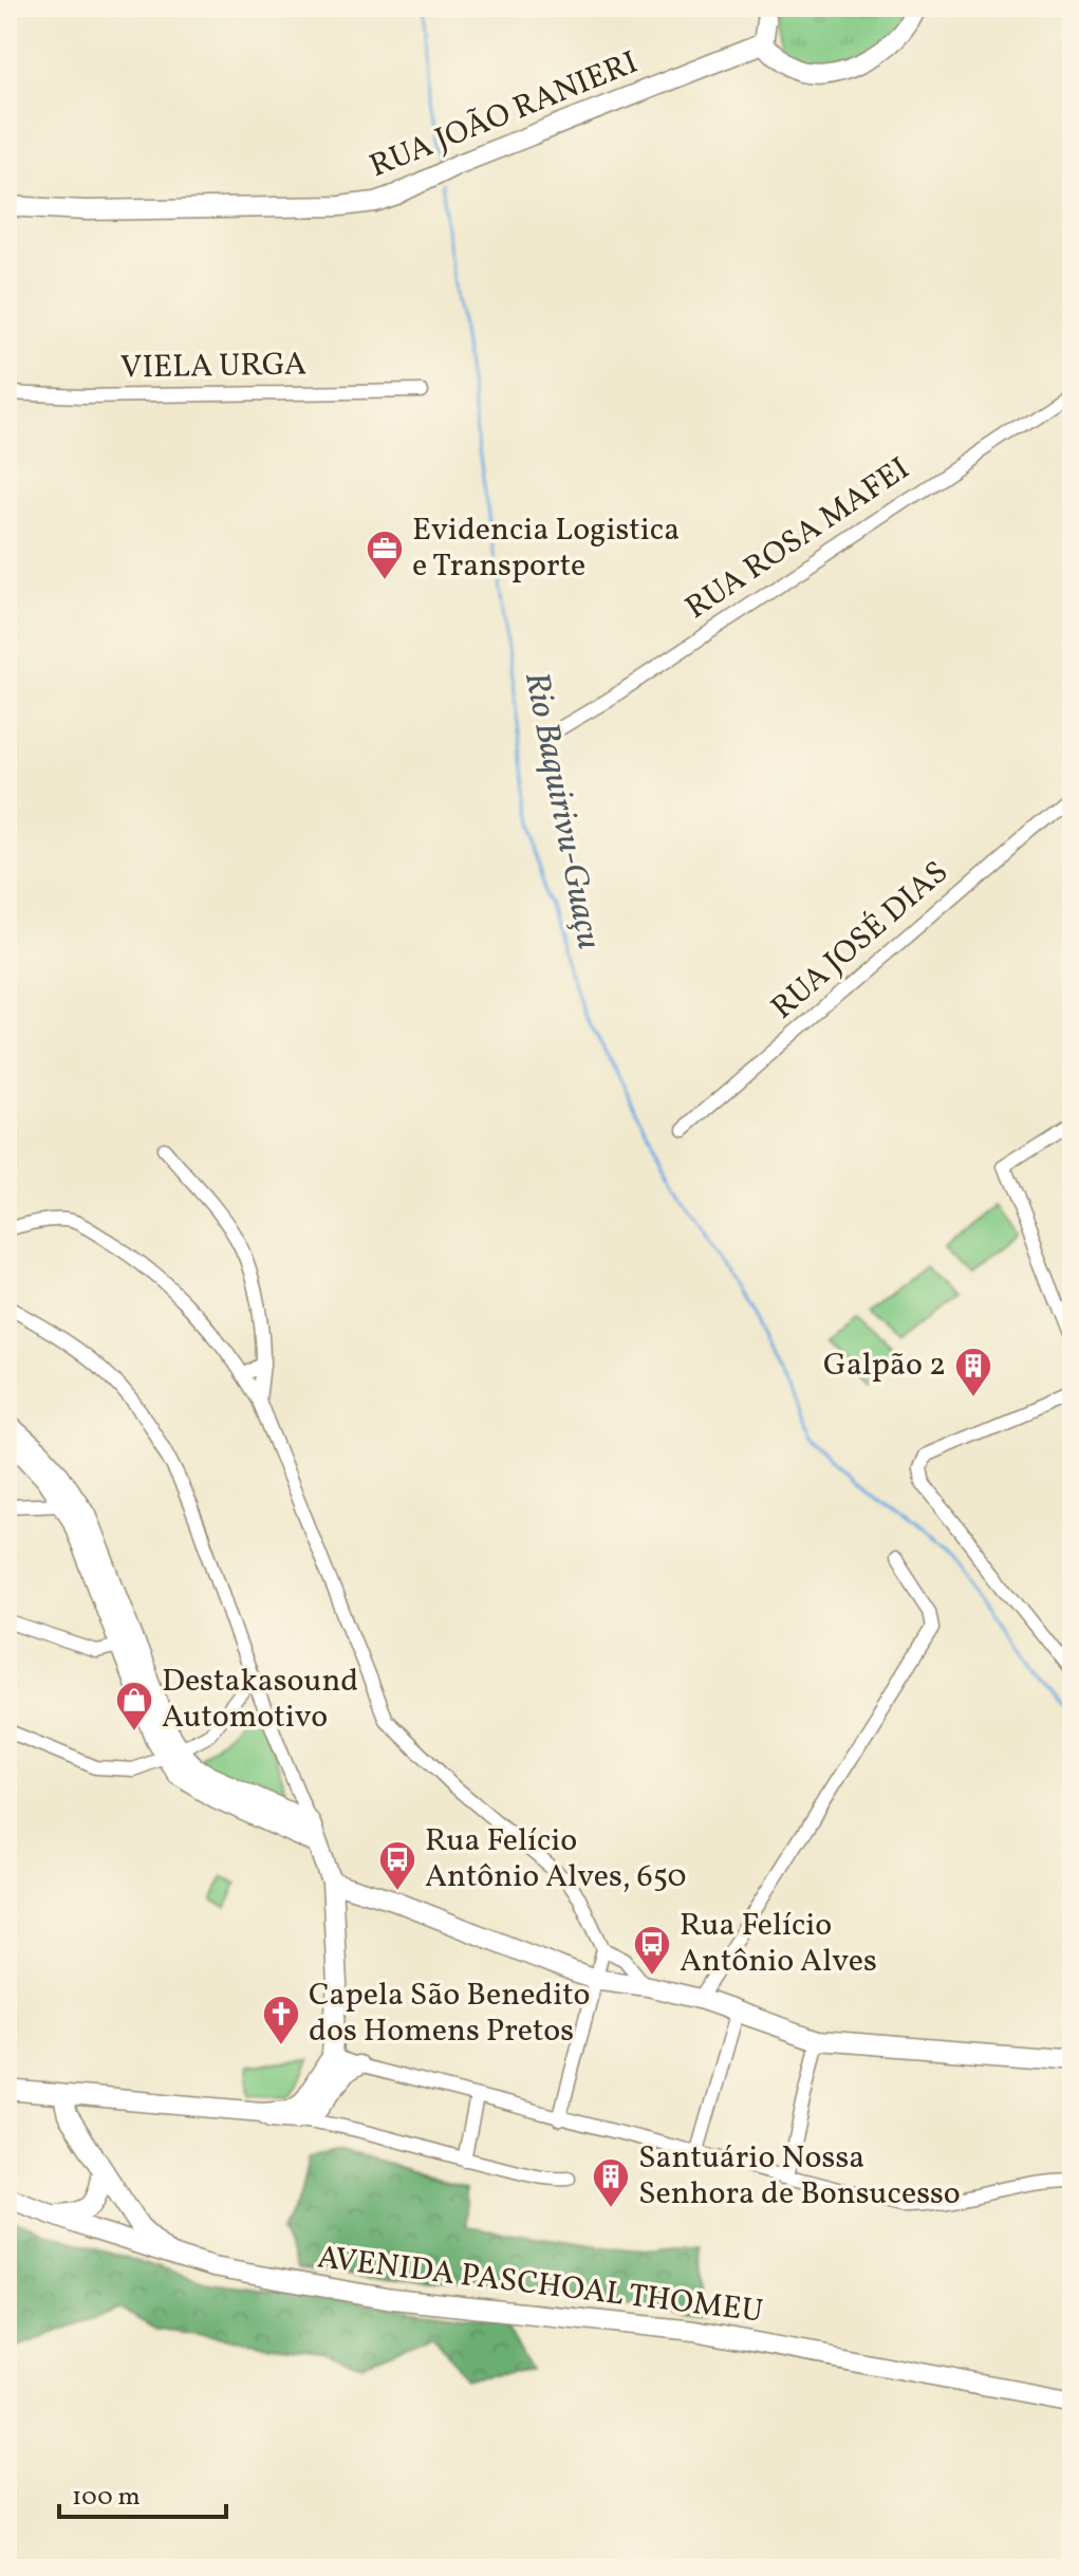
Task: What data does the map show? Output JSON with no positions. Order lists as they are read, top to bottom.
{
  "streets": {
    "main road": ["RUA JOÃO RANIERI", "AVENIDA PASCHOAL THOMEU"],
    "street": ["VIELA URGA", "RUA ROSA MAFEI", "RUA JOSÉ DIAS"]
  },
  "water": ["Rio Baquirivu-Guaçu"],
  "places": {
    "office": ["Evidencia Logistica e Transporte"],
    "building": ["Galpão 2", "Santuário Nossa Senhora de Bonsucesso"],
    "shop": ["Destakasound Automotivo"],
    "bus stop": ["Rua Felício Antônio Alves, 650", "Rua Felício Antônio Alves"],
    "church": ["Capela São Benedito dos Homens Pretos"]
  },
  "scale_bar": "100 m"
}
